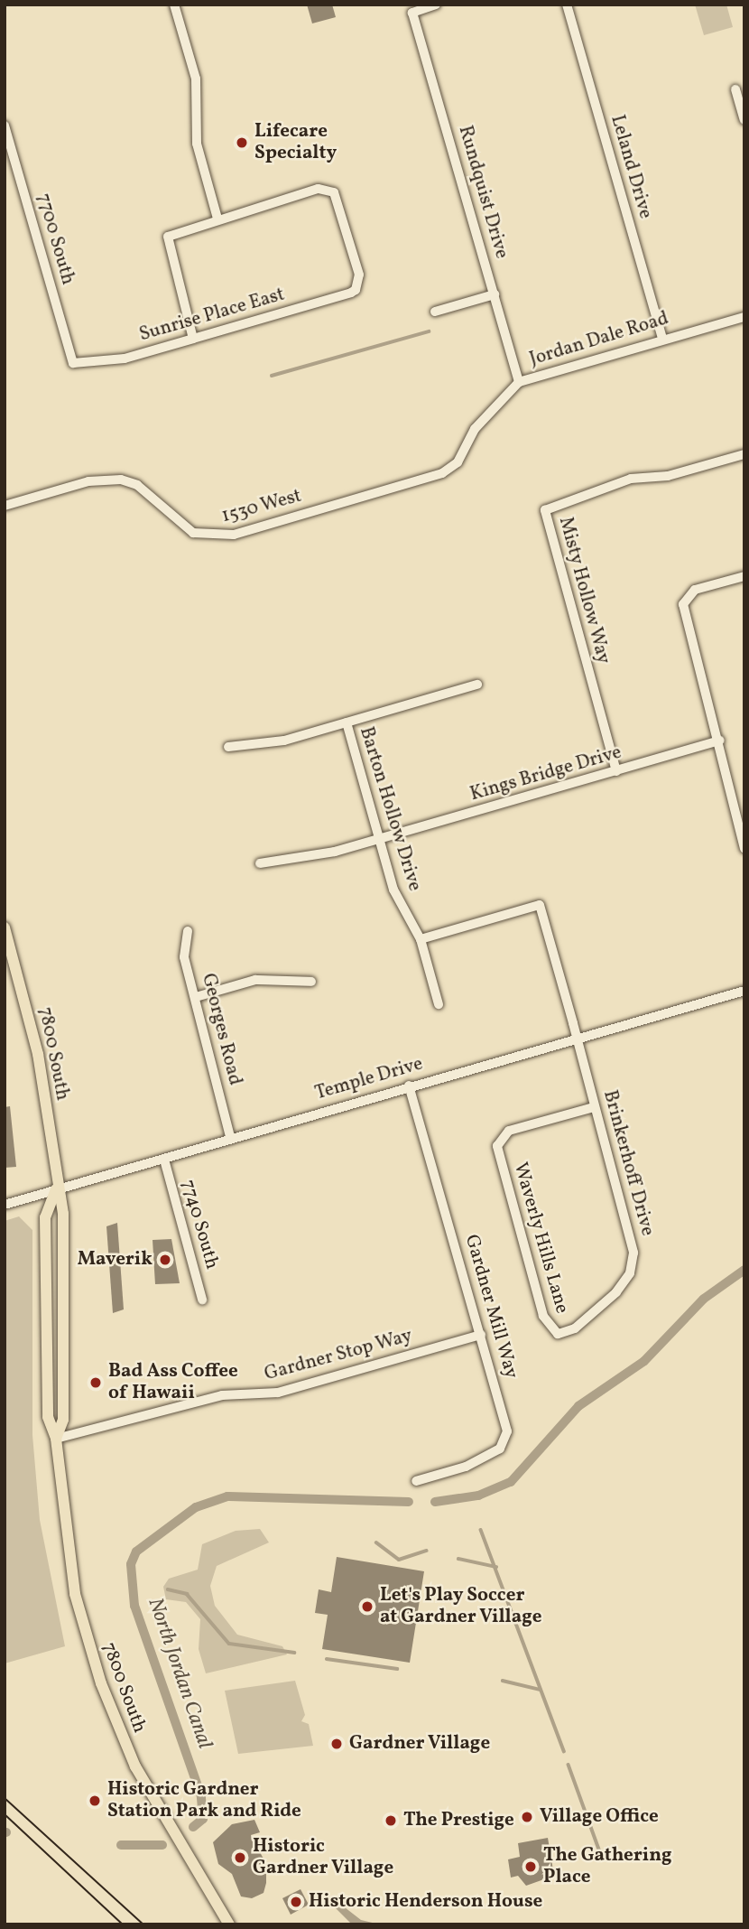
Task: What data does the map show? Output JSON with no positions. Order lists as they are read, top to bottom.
{
  "streets": {
    "main road": ["7800 South"],
    "street": [
      "Leland Drive",
      "Rundquist Drive",
      "7700 South",
      "Sunrise Place East",
      "Jordan Dale Road",
      "1530 West",
      "Misty Hollow Way",
      "Kings Bridge Drive",
      "Barton Hollow Drive",
      "Georges Road",
      "Temple Drive",
      "Brinkerhoff Drive",
      "7740 South",
      "Waverly Hills Lane",
      "Gardner Mill Way",
      "Gardner Stop Way"
    ]
  },
  "crossings": [
    ["Leland Drive", "Jordan Dale Road"],
    ["Rundquist Drive", "Jordan Dale Road"],
    ["7700 South", "Sunrise Place East"],
    ["Jordan Dale Road", "1530 West"],
    ["Misty Hollow Way", "Kings Bridge Drive"],
    ["Kings Bridge Drive", "Barton Hollow Drive"],
    ["Georges Road", "Temple Drive"],
    ["7800 South", "Temple Drive"],
    ["7800 South", "Gardner Stop Way"],
    ["Temple Drive", "Brinkerhoff Drive"],
    ["Temple Drive", "7740 South"],
    ["Temple Drive", "Gardner Mill Way"],
    ["Brinkerhoff Drive", "Waverly Hills Lane"],
    ["Gardner Mill Way", "Gardner Stop Way"]
  ],
  "water": ["North Jordan Canal"],
  "places": [
    "Lifecare Specialty",
    "Maverik",
    "Bad Ass Coffee of Hawaii",
    "Let's Play Soccer at Gardner Village",
    "Gardner Village",
    "Historic Gardner Station Park and Ride",
    "Village Office",
    "The Prestige",
    "Historic Gardner Village",
    "The Gathering Place",
    "Historic Henderson House"
  ]
}
